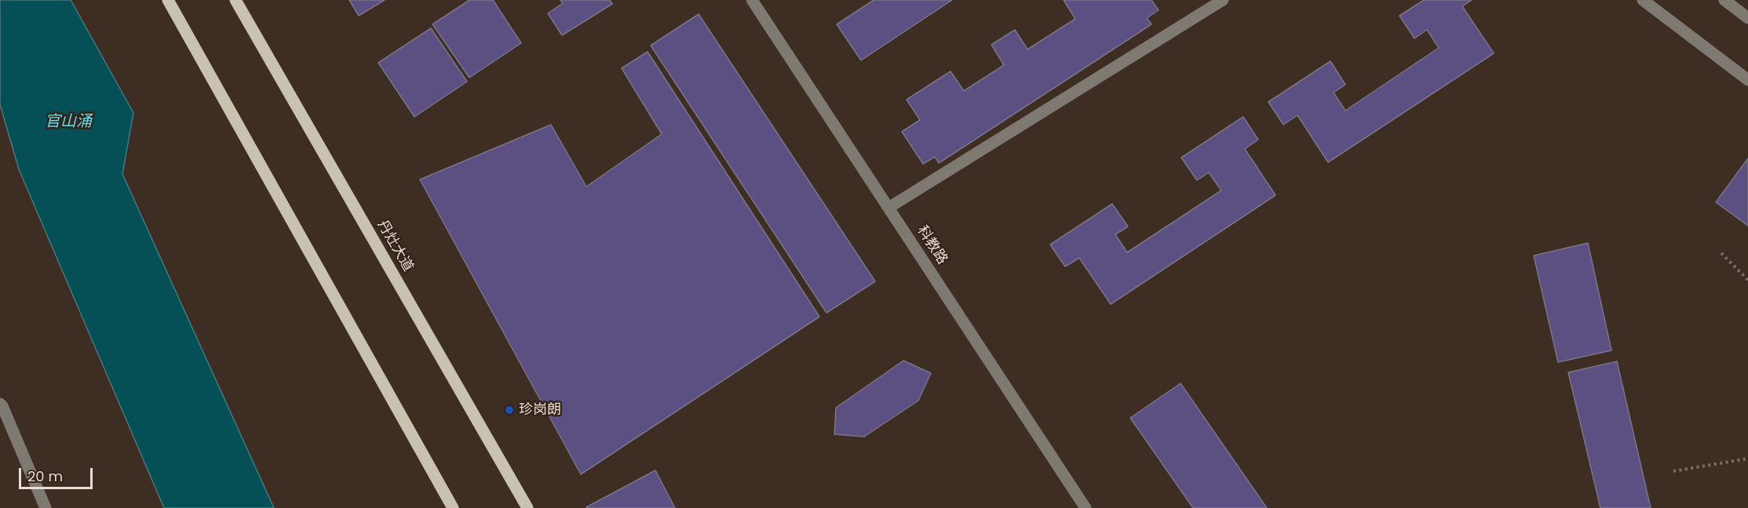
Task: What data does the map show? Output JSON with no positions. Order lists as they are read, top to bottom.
{
  "streets": {
    "main road": ["丹灶大道"],
    "street": ["科教路"]
  },
  "water": ["官山涌"],
  "places": ["珍岗朗"],
  "scale_bar": "20 m"
}
